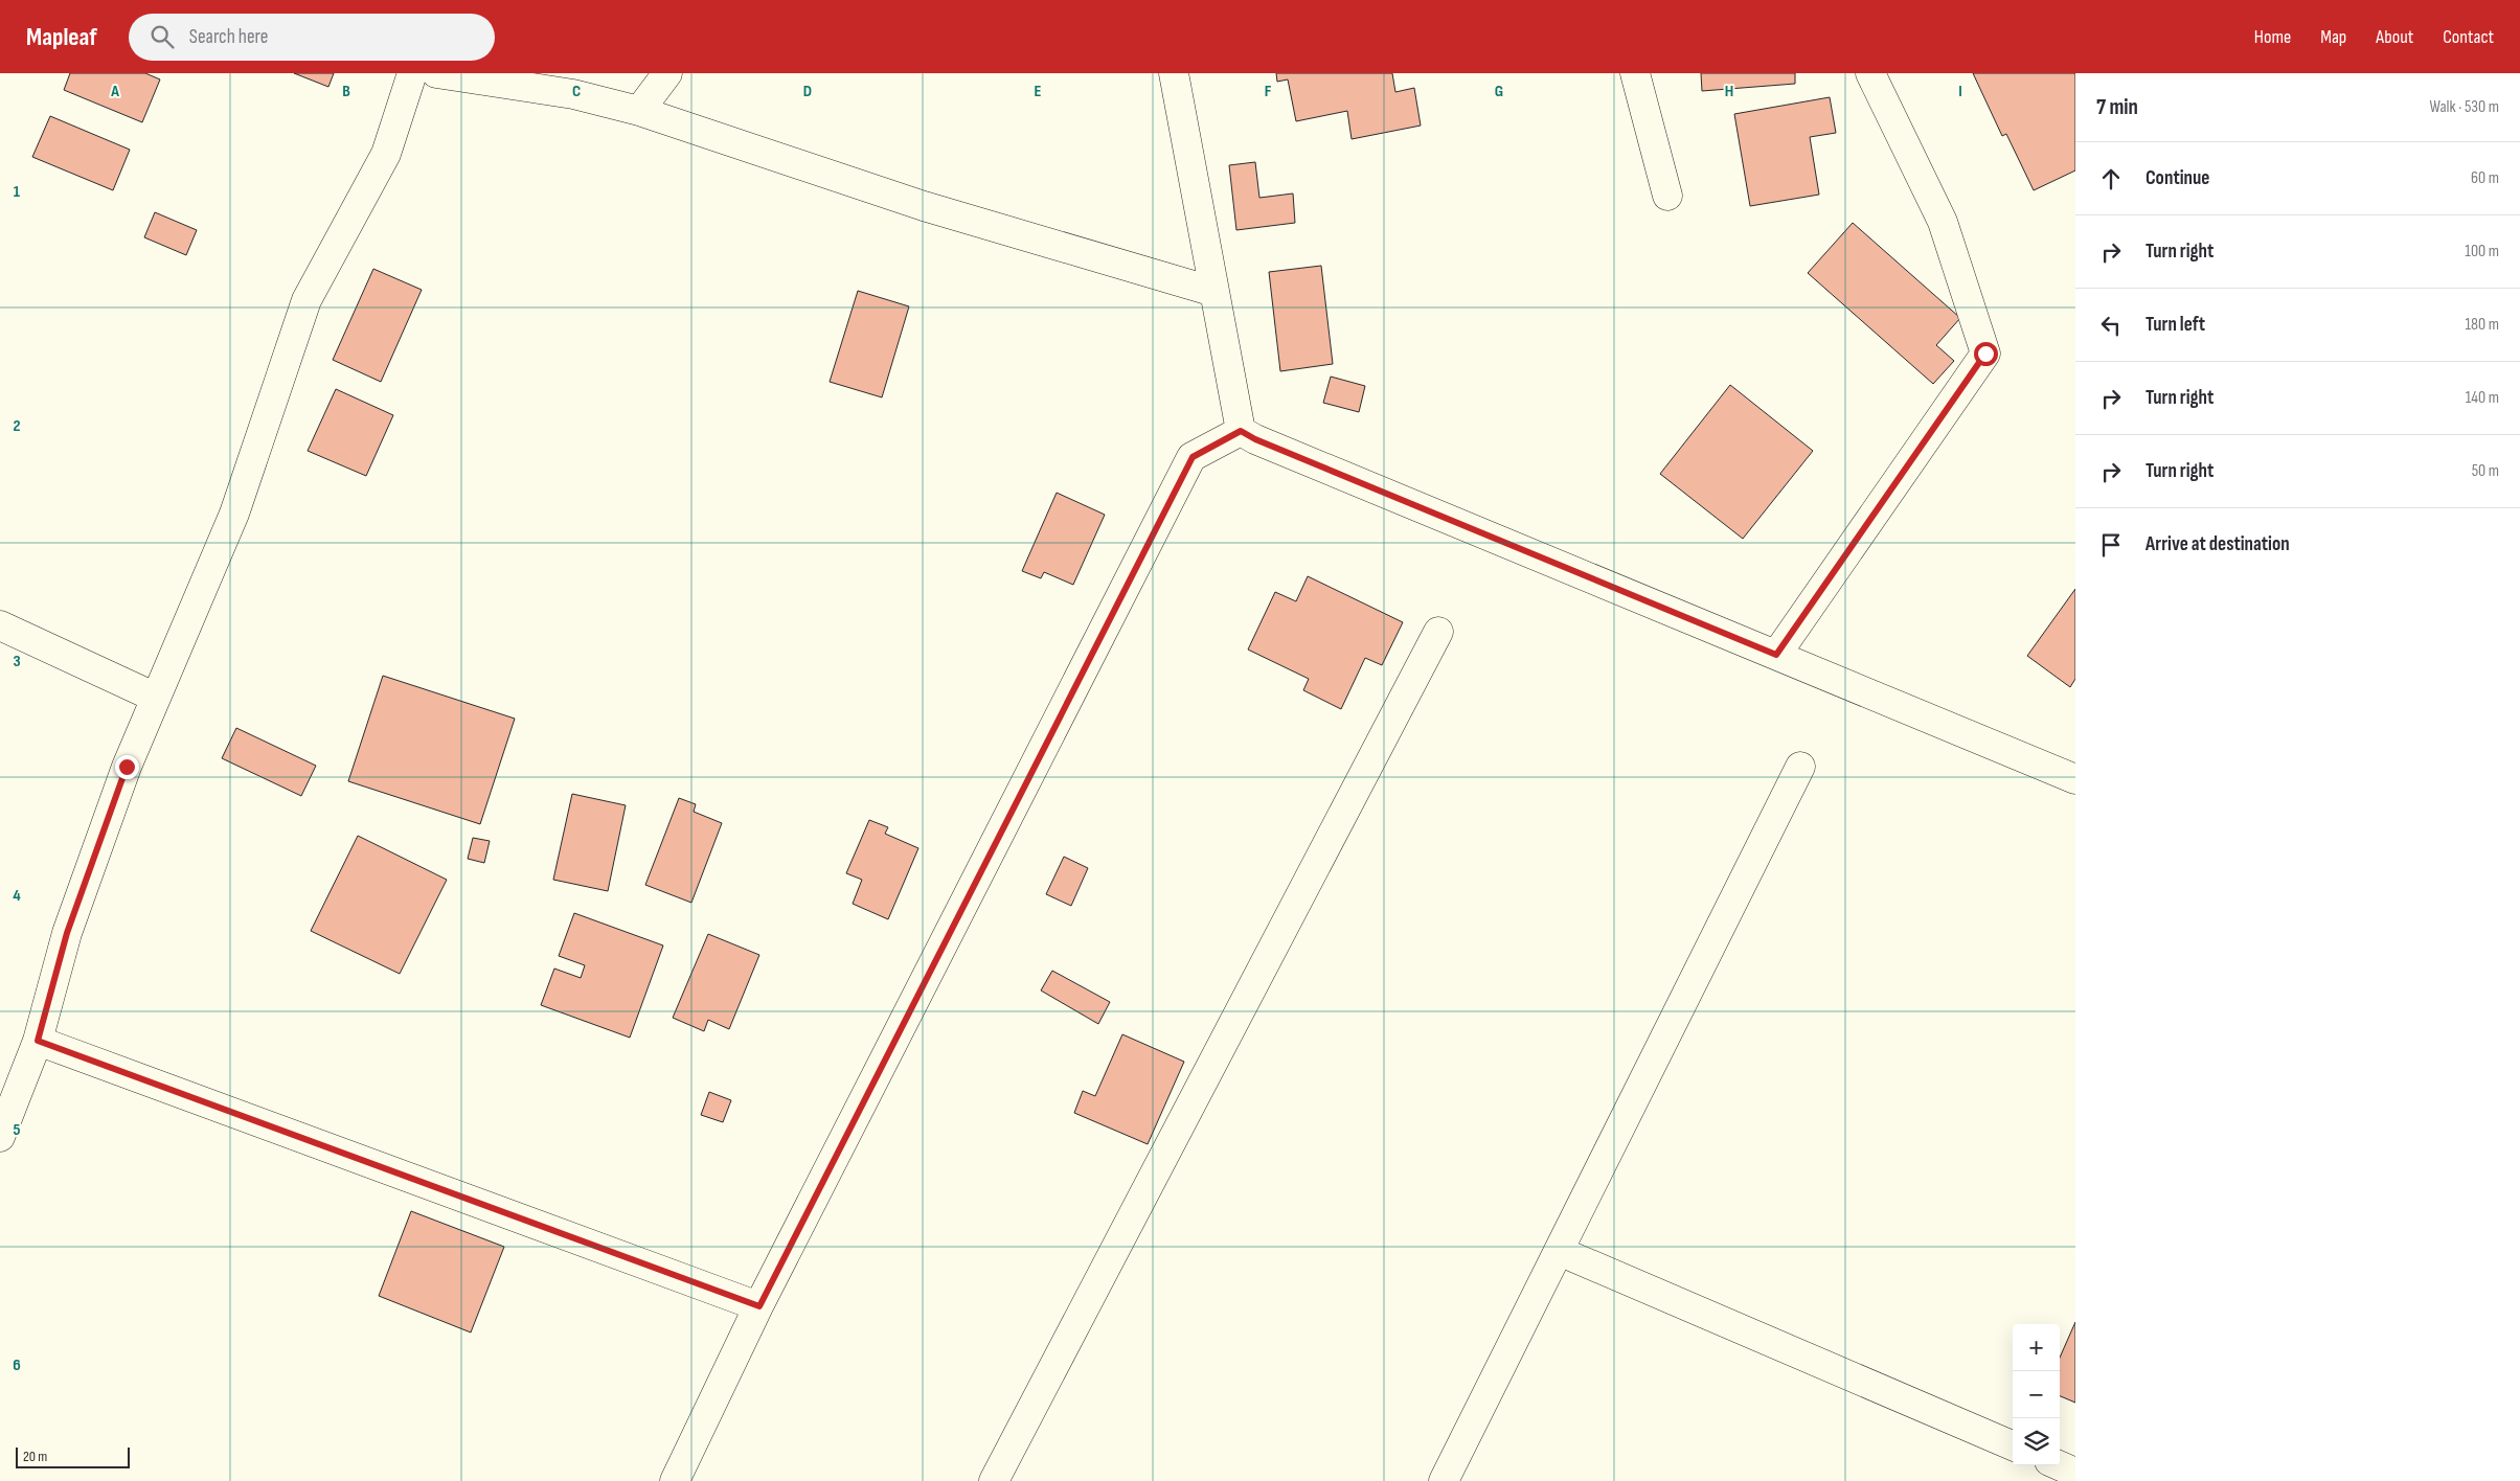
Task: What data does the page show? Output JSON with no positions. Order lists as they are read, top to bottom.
{
  "scale_bar": "20 m",
  "page": {
    "header": "Mapleaf",
    "search": "Search here",
    "nav": [
      "Home",
      "Map",
      "About",
      "Contact"
    ],
    "heading": ["7 min", "Walk · 530 m"],
    "list": [
      ["Continue", "60 m"],
      ["Turn right", "100 m"],
      ["Turn left", "180 m"],
      ["Turn right", "140 m"],
      ["Turn right", "50 m"],
      "Arrive at destination"
    ],
    "map_buttons": ["+", "−"],
    "scale": "20 m"
  },
  "grid": {
    "columns": [
      "A",
      "B",
      "C",
      "D",
      "E",
      "F",
      "G",
      "H",
      "I"
    ],
    "rows": [
      "1",
      "2",
      "3",
      "4",
      "5",
      "6"
    ]
  }
}
